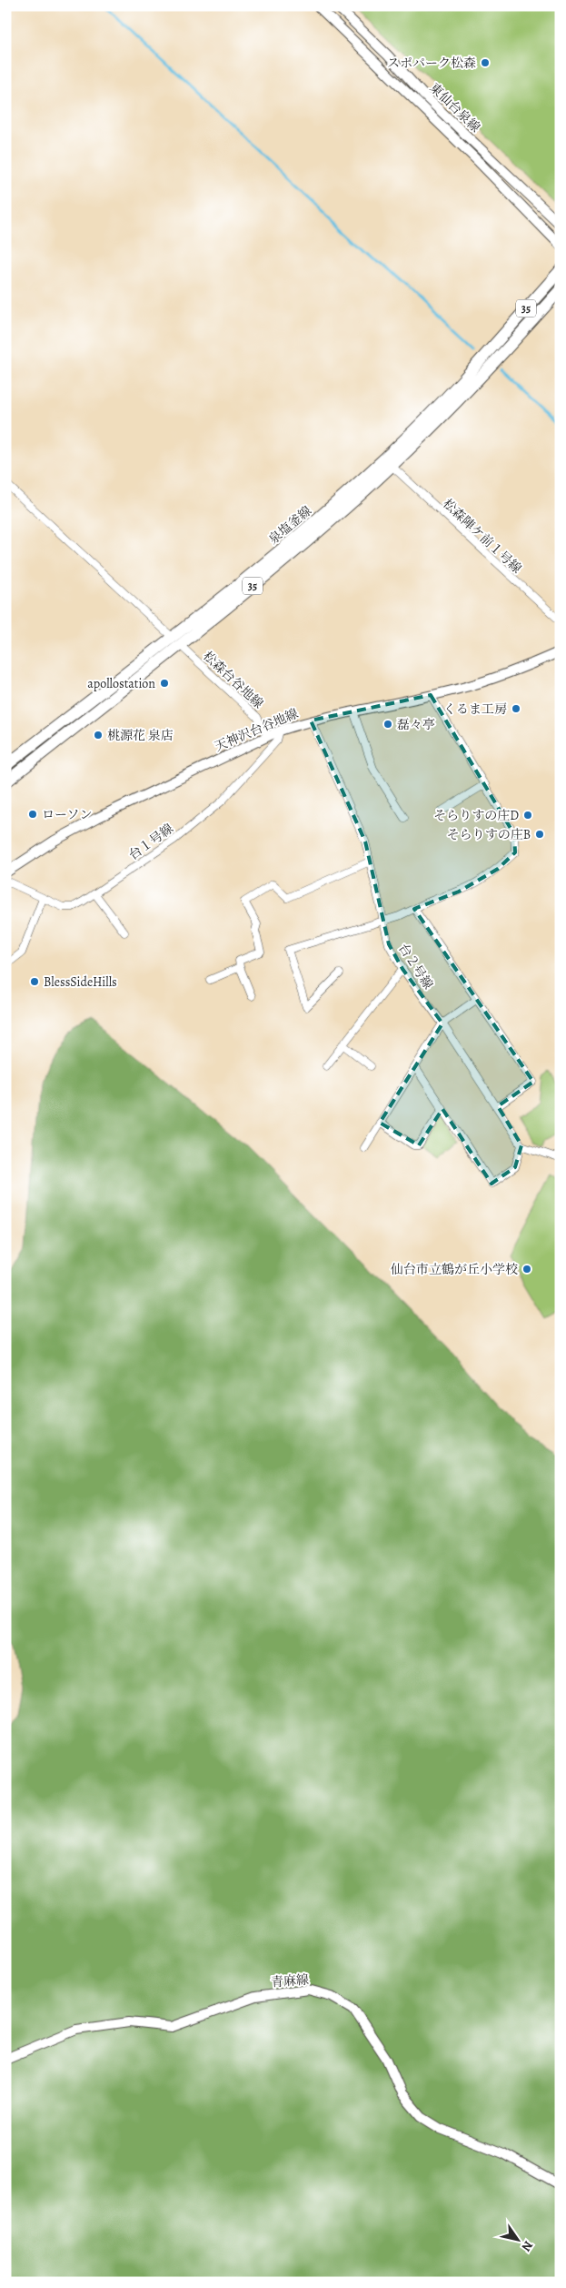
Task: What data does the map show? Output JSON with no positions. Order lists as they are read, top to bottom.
{
  "streets": {
    "main road": ["35", "泉塩釜線"],
    "street": [
      "東仙台泉線",
      "松森陣ケ前１号線",
      "松森台谷地線",
      "天神沢台谷地線",
      "台１号線",
      "台２号線",
      "青麻線"
    ]
  },
  "crossings": [
    ["泉塩釜線", "松森陣ケ前１号線"],
    ["泉塩釜線", "松森台谷地線"],
    ["松森台谷地線", "天神沢台谷地線"],
    ["天神沢台谷地線", "台１号線"],
    ["天神沢台谷地線", "台２号線"]
  ],
  "places": [
    "スポパーク松森",
    "apollostation",
    "くるま工房",
    "磊々亭",
    "桃源花 泉店",
    "ローソン",
    "そらりすの庄D",
    "そらりすの庄B",
    "BlessSideHills",
    "仙台市立鶴が丘小学校"
  ],
  "north": "bottom right"
}
